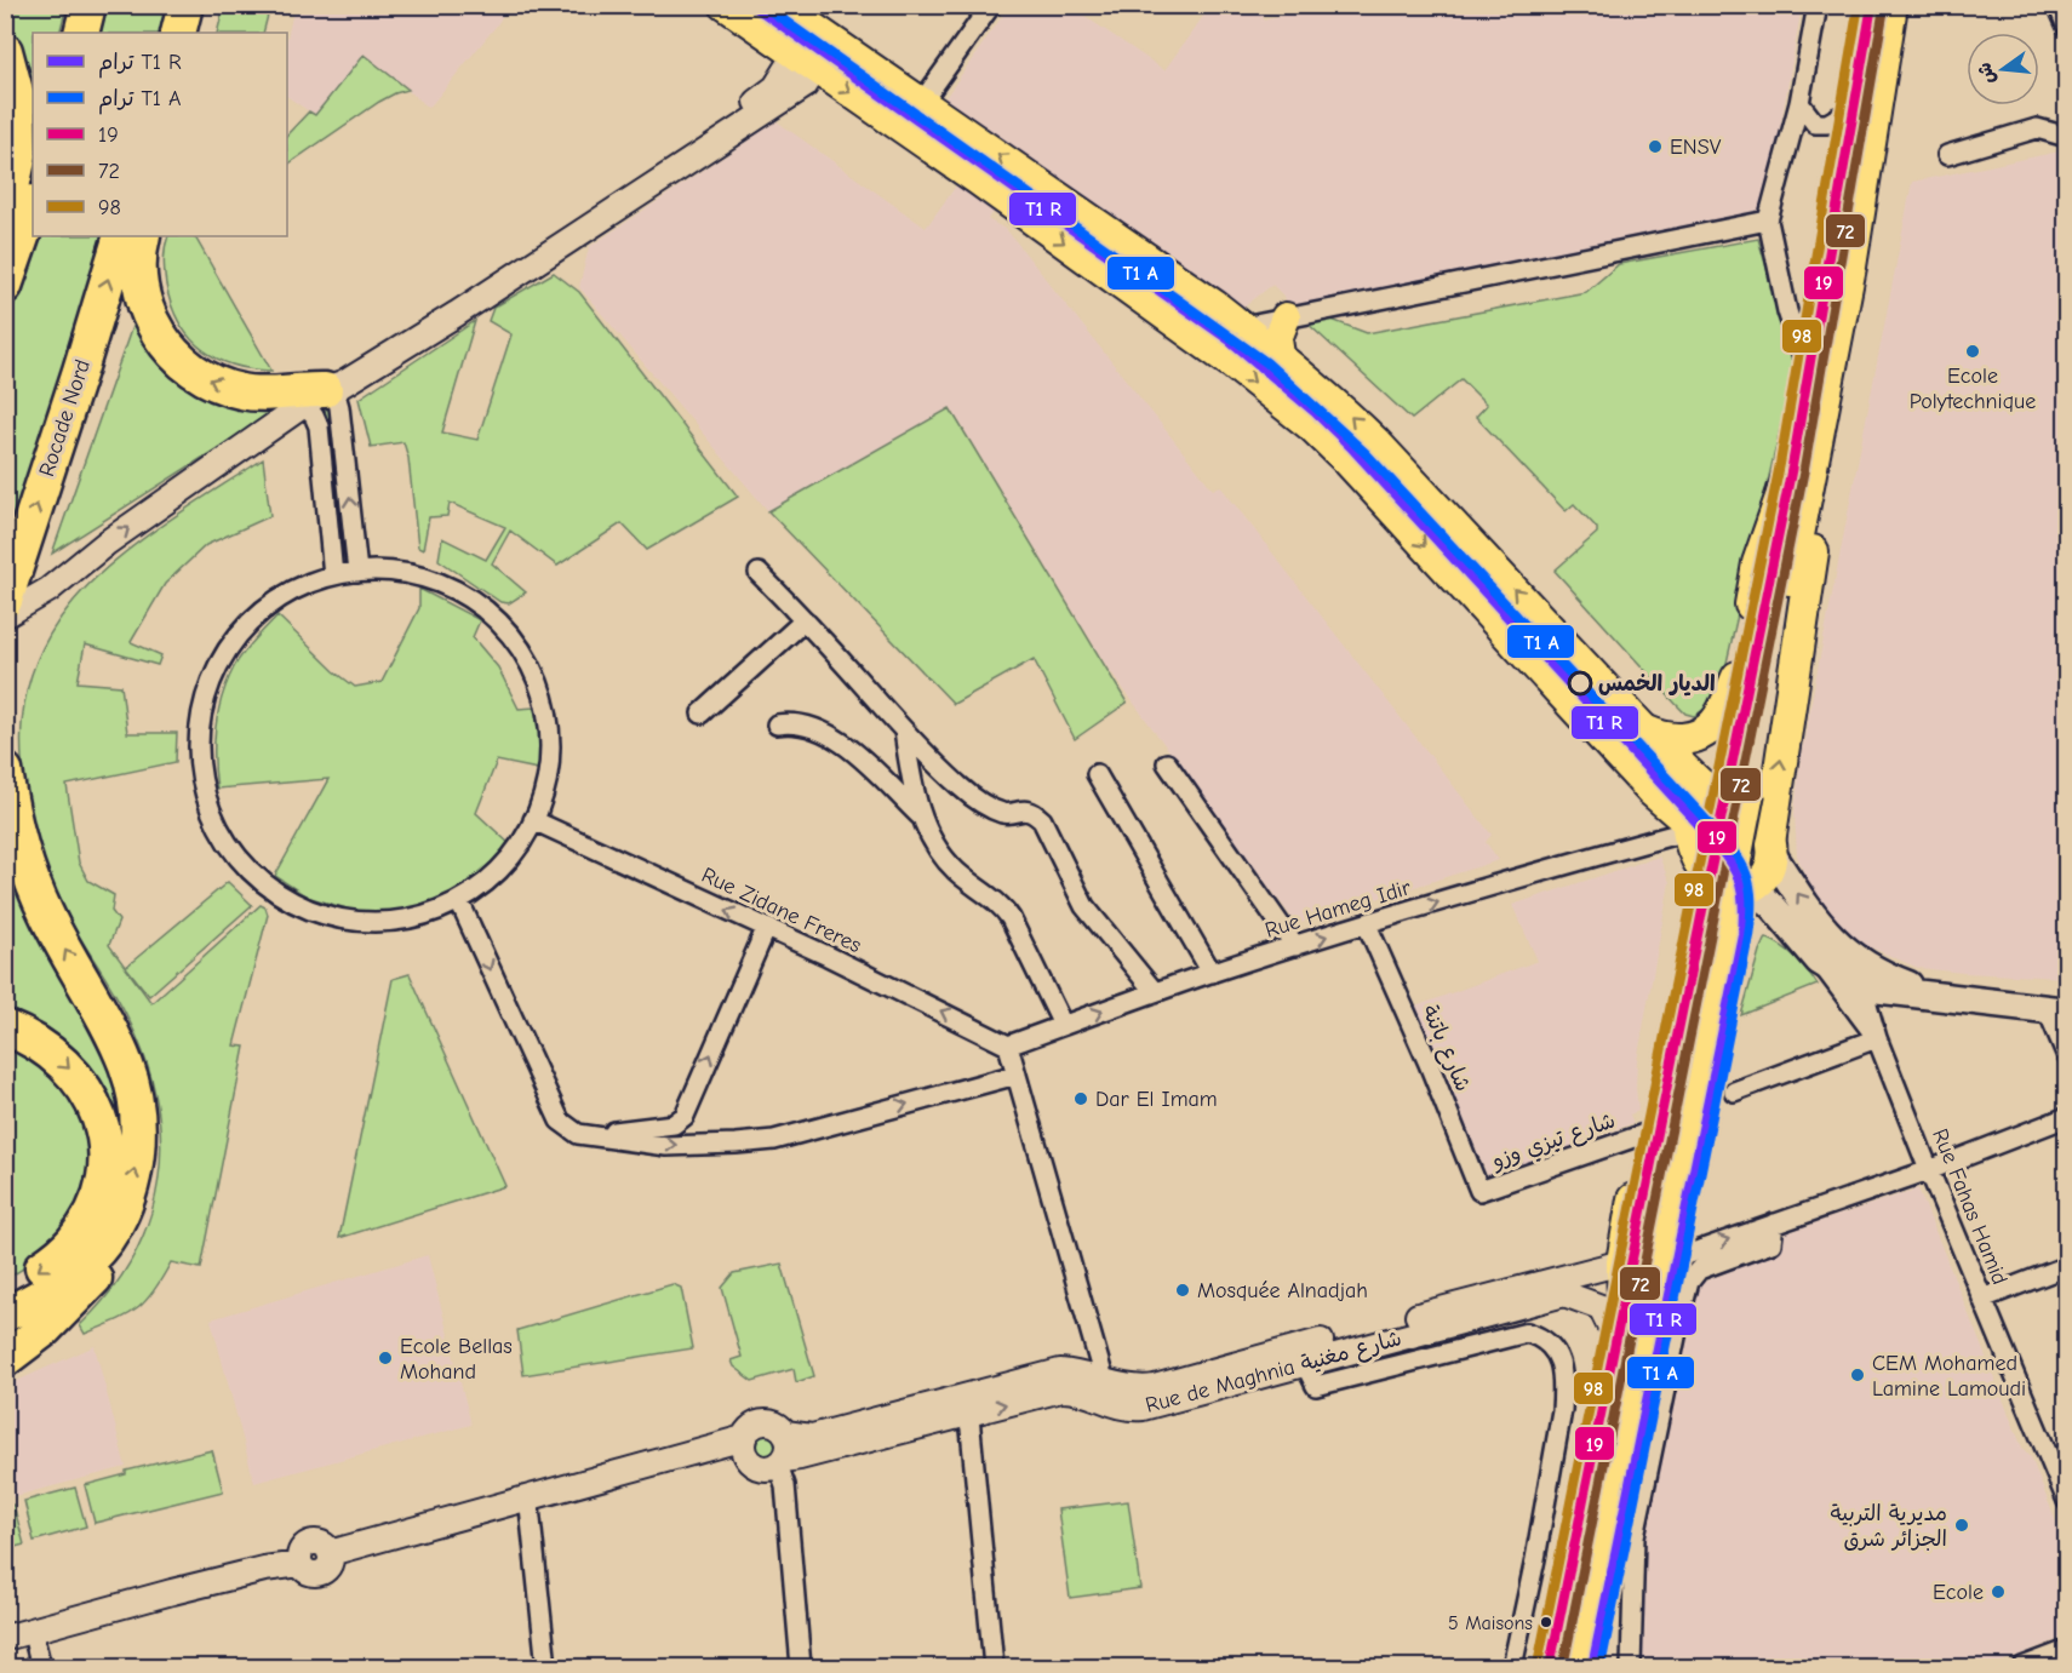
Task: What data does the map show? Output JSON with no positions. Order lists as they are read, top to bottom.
{
  "streets": {
    "highway": ["Rocade Nord"],
    "street": [
      "Rue Hameg Idir",
      "Rue Zidane Freres",
      "شارع باتنة",
      "شارع تيزي وزو",
      "Rue Fahas Hamid",
      "Rue de Maghnia شارع مغنية"
    ]
  },
  "crossings": [
    ["Rue Hameg Idir", "Rue Zidane Freres"],
    ["Rue Hameg Idir", "شارع باتنة"],
    ["شارع باتنة", "شارع تيزي وزو"]
  ],
  "one_way": ["Rocade Nord", "Rue Hameg Idir", "Rue Zidane Freres"],
  "places": [
    "ENSV",
    "Ecole Polytechnique",
    "الديار الخمس",
    "Dar El Imam",
    "Mosquée Alnadjah",
    "Ecole Bellas Mohand",
    "CEM Mohamed Lamine Lamoudi",
    "مديرية التربية الجزائر شرق",
    "Ecole",
    "5 Maisons"
  ],
  "lines": ["transit line 19", "transit line 98", "transit line 72"],
  "legend": [
    "ترام T1 R",
    "ترام T1 A",
    "19",
    "72",
    "98"
  ],
  "north": "left"
}
